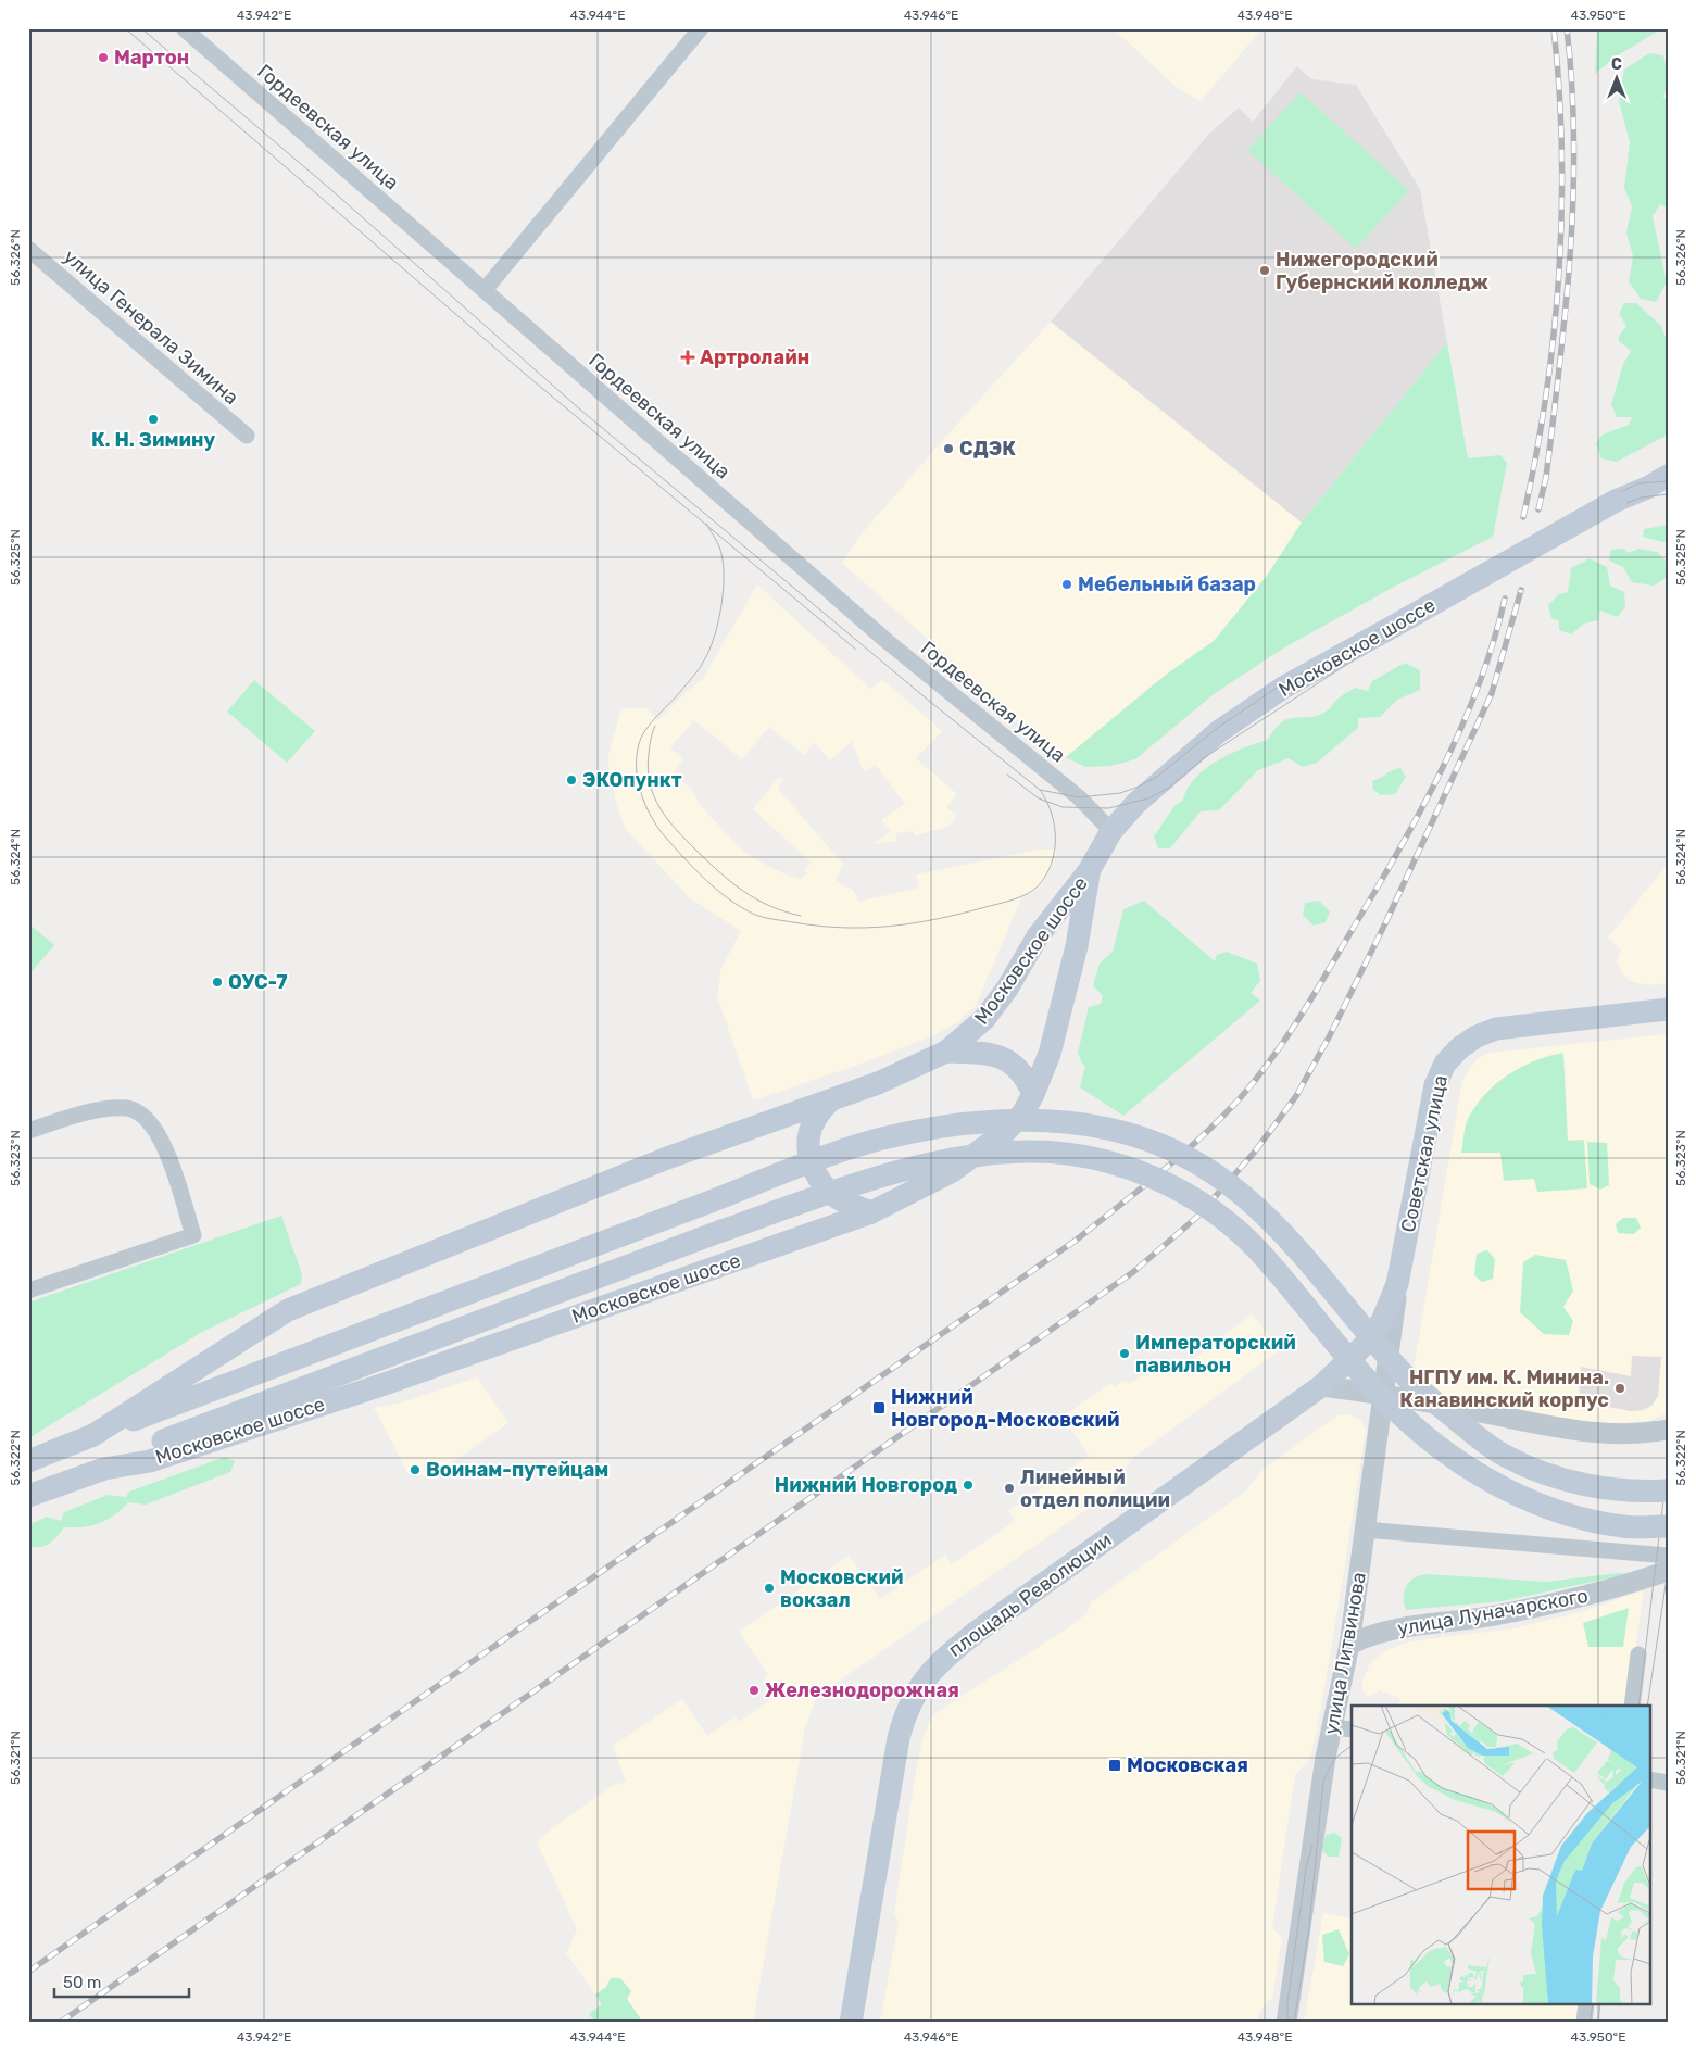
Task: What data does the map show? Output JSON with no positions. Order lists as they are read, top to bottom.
{
  "streets": {
    "main road": ["Московское шоссе", "Советская улица", "площадь Революции"],
    "street": [
      "Гордеевская улица",
      "улица Генерала Зимина",
      "улица Луначарского",
      "улица Литвинова"
    ]
  },
  "crossings": [
    ["Гордеевская улица", "Московское шоссе"],
    ["Советская улица", "площадь Революции"],
    ["Советская улица", "улица Литвинова"],
    ["площадь Революции", "улица Литвинова"],
    ["улица Луначарского", "улица Литвинова"]
  ],
  "places": {
    "other": [
      "Мартон",
      "Нижегородский Губернский колледж",
      "К. Н. Зимину",
      "СДЭК",
      "Мебельный базар",
      "ЭКОпункт",
      "ОУС-7",
      "Императорский павильон",
      "НГПУ им. К. Минина. Канавинский корпус",
      "Воинам-путейцам",
      "Нижний Новгород",
      "Линейный отдел полиции",
      "Московский вокзал",
      "Железнодорожная"
    ],
    "health": ["Артролайн"],
    "transit": ["Нижний Новгород-Московский", "Московская"]
  },
  "scale_bar": "50 m",
  "north": "top",
  "coordinates": [
    "43.942°E",
    "43.944°E",
    "43.946°E",
    "43.948°E",
    "43.950°E",
    "56.326°N",
    "56.325°N",
    "56.324°N",
    "56.323°N",
    "56.322°N",
    "56.321°N"
  ]
}
